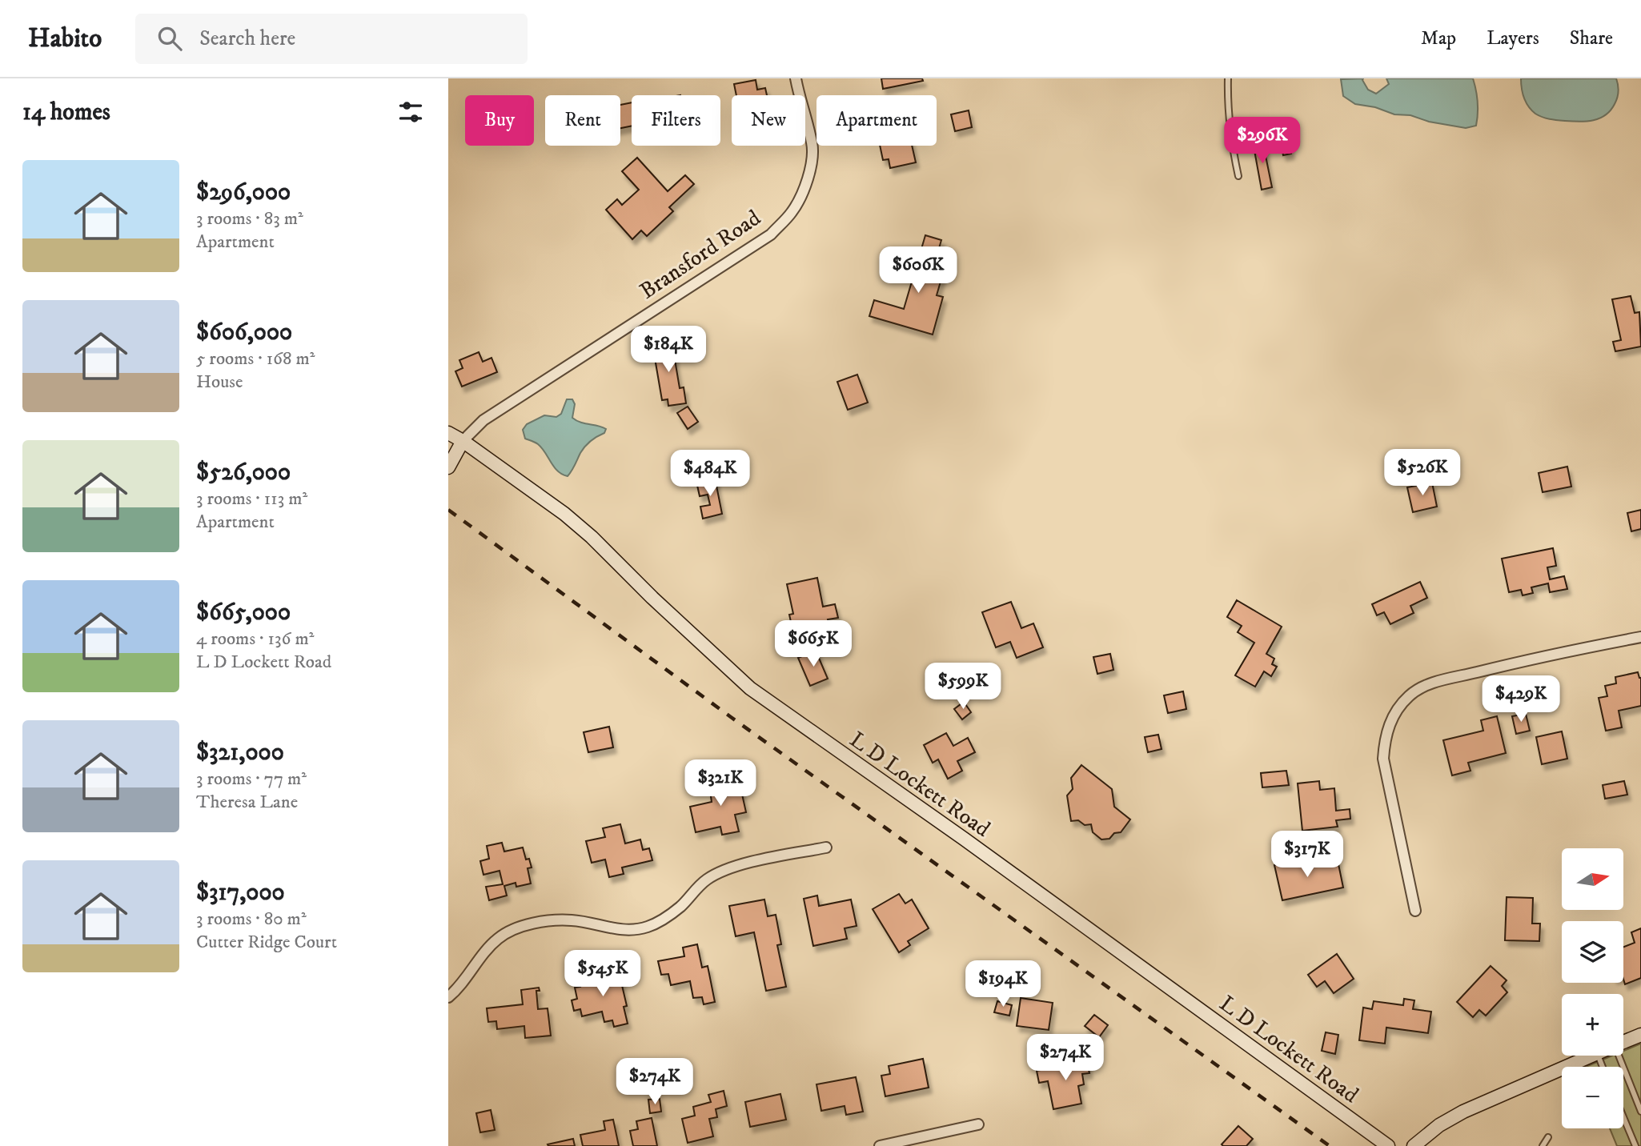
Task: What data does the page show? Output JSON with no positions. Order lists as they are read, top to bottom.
{
  "streets": {
    "main road": ["Bransford Road", "L D Lockett Road"]
  },
  "crossings": [
    ["Bransford Road", "L D Lockett Road"]
  ],
  "north": "right",
  "page": {
    "header": "Habito",
    "search": "Search here",
    "nav": ["Map", "Layers", "Share"],
    "heading": "14 homes",
    "chip": [
      "Buy",
      "Rent",
      "Filters",
      "New",
      "Apartment"
    ],
    "price": [
      "$296K",
      "$606K",
      "$184K",
      "$526K",
      "$484K",
      "$665K",
      "$599K",
      "$429K",
      "$321K",
      "$317K",
      "$545K",
      "$194K",
      "$274K",
      "$274K"
    ],
    "list": [
      {
        "name": "$296,000",
        "note": "3 rooms · 83 m² · Apartment"
      },
      {
        "name": "$606,000",
        "note": "5 rooms · 168 m² · House"
      },
      {
        "name": "$526,000",
        "note": "3 rooms · 113 m² · Apartment"
      },
      {
        "name": "$665,000",
        "note": "4 rooms · 136 m² · L D Lockett Road"
      },
      {
        "name": "$321,000",
        "note": "3 rooms · 77 m² · Theresa Lane"
      },
      {
        "name": "$317,000",
        "note": "3 rooms · 80 m² · Cutter Ridge Court"
      }
    ],
    "map_buttons": ["+", "−"]
  }
}
